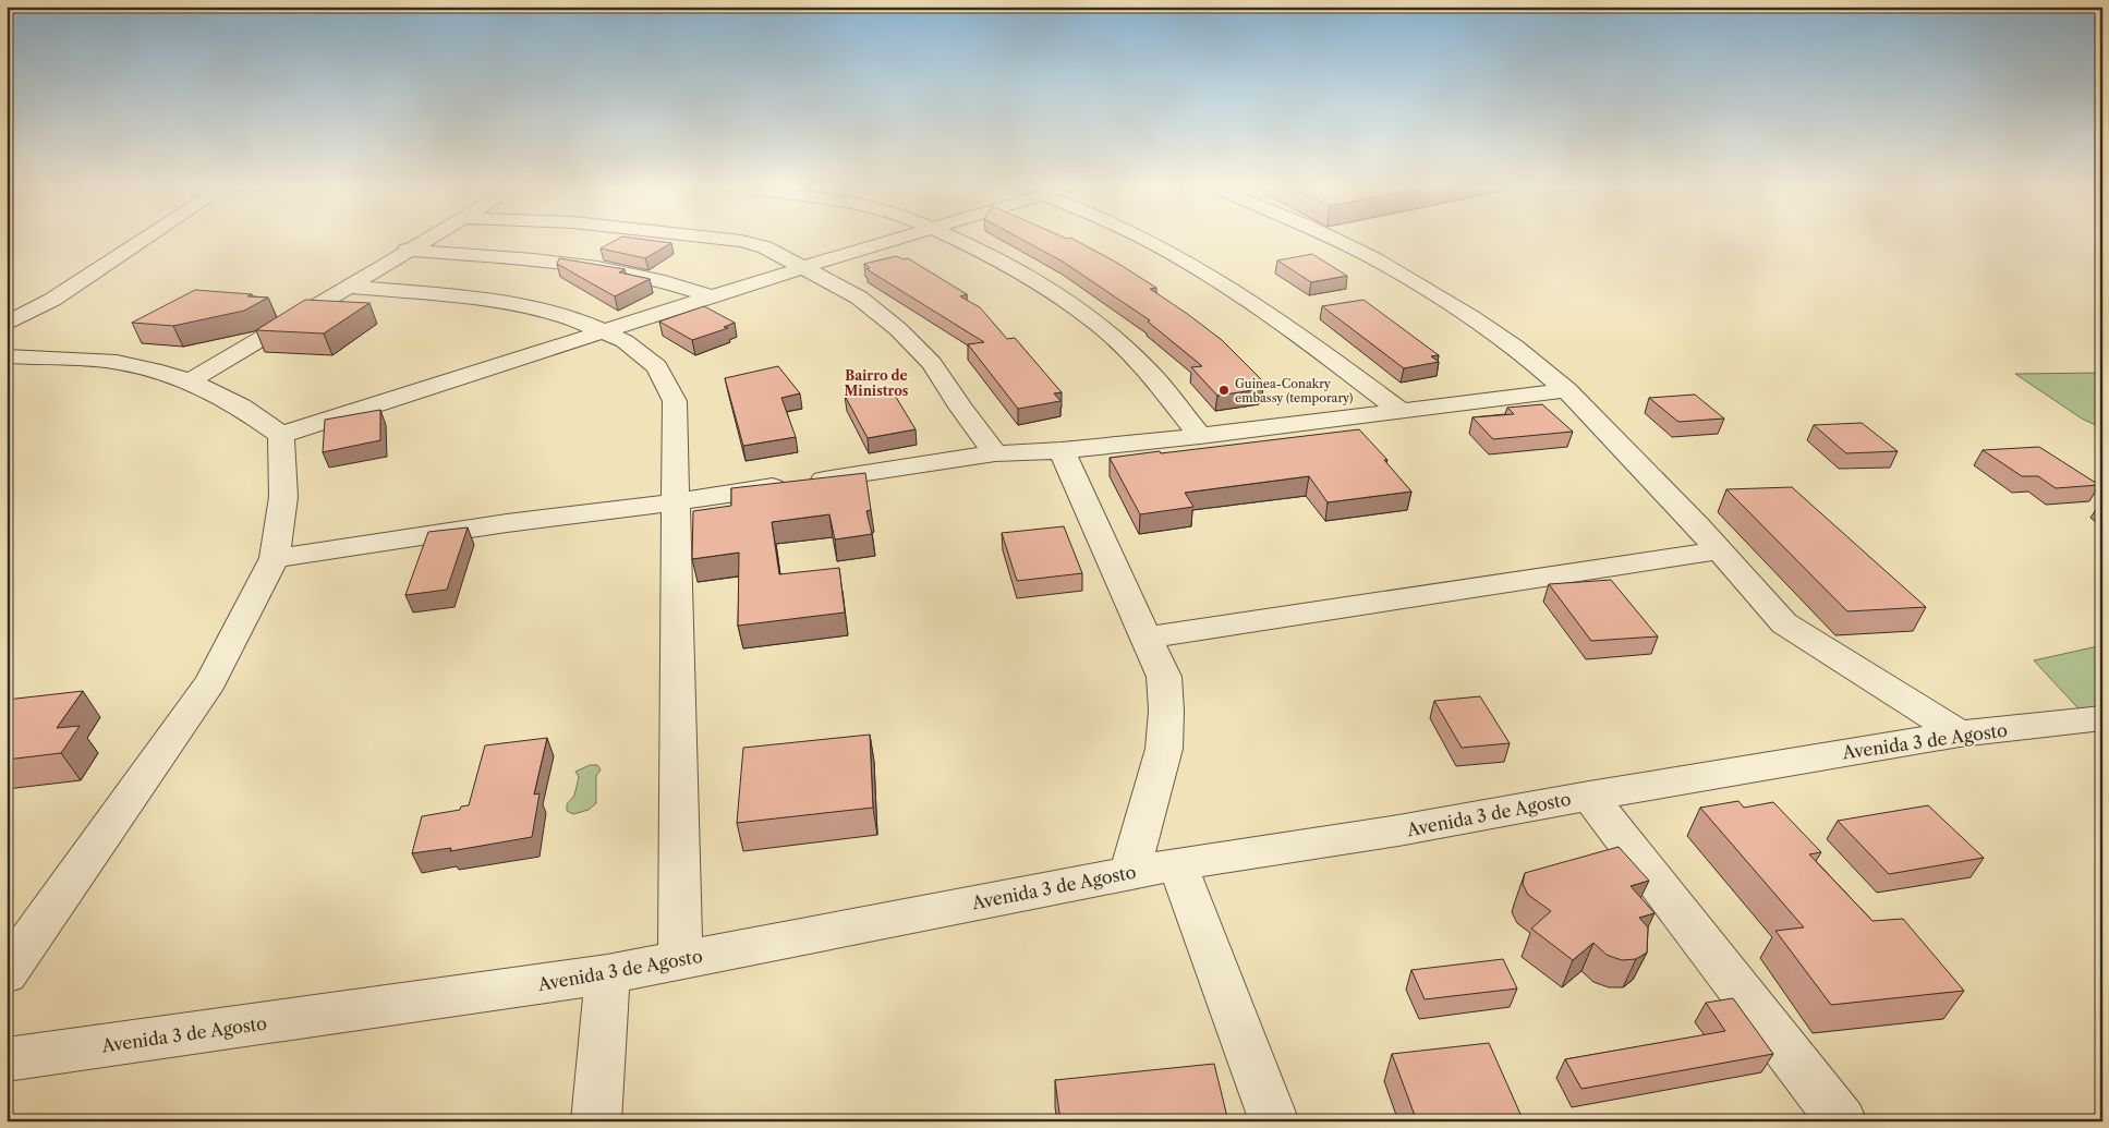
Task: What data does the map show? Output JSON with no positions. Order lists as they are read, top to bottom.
{
  "streets": {
    "street": ["Avenida 3 de Agosto"]
  },
  "districts": ["Bairro de Ministros"],
  "places": ["Guinea-Conakry embassy (temporary)"]
}
